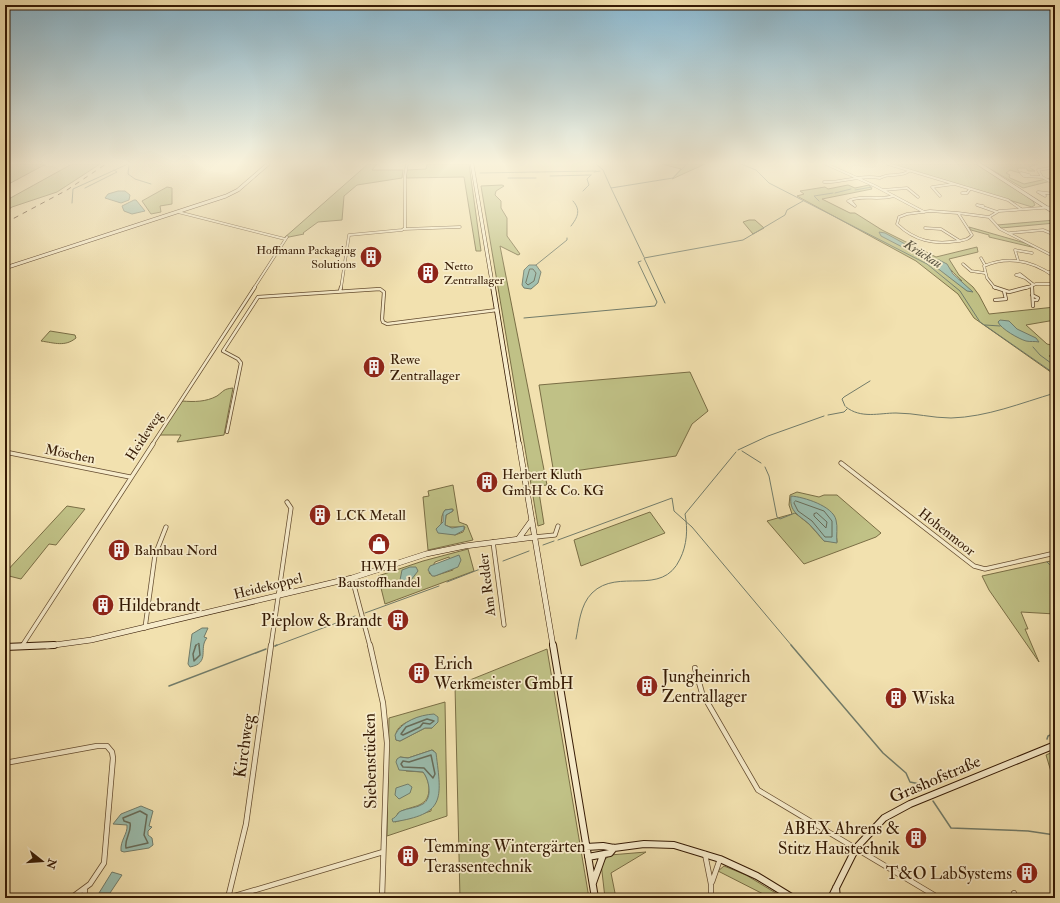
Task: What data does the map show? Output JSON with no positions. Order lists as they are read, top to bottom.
{
  "streets": {
    "street": [
      "Heideweg",
      "Möschen",
      "Hohenmoor",
      "Am Redder",
      "Heidekoppel",
      "Kirchweg",
      "Siebenstücken",
      "Grashofstraße"
    ]
  },
  "crossings": [
    ["Heideweg", "Möschen"],
    ["Heideweg", "Heidekoppel"],
    ["Am Redder", "Heidekoppel"],
    ["Heidekoppel", "Kirchweg"],
    ["Heidekoppel", "Siebenstücken"]
  ],
  "water": ["Krückau"],
  "places": {
    "building": [
      "Hoffmann Packaging Solutions",
      "Netto Zentrallager",
      "Rewe Zentrallager",
      "Herbert Kluth GmbH & Co. KG",
      "LCK Metall",
      "Bahnbau Nord",
      "Hildebrandt",
      "Pieplow & Brandt",
      "Erich Werkmeister GmbH",
      "Jungheinrich Zentrallager",
      "Wiska",
      "ABEX Ahrens & Stitz Haustechnik",
      "Temming Wintergärten Terassentechnik",
      "T&O LabSystems"
    ],
    "shop": ["HWH Baustoffhandel"]
  },
  "north": "right"
}
